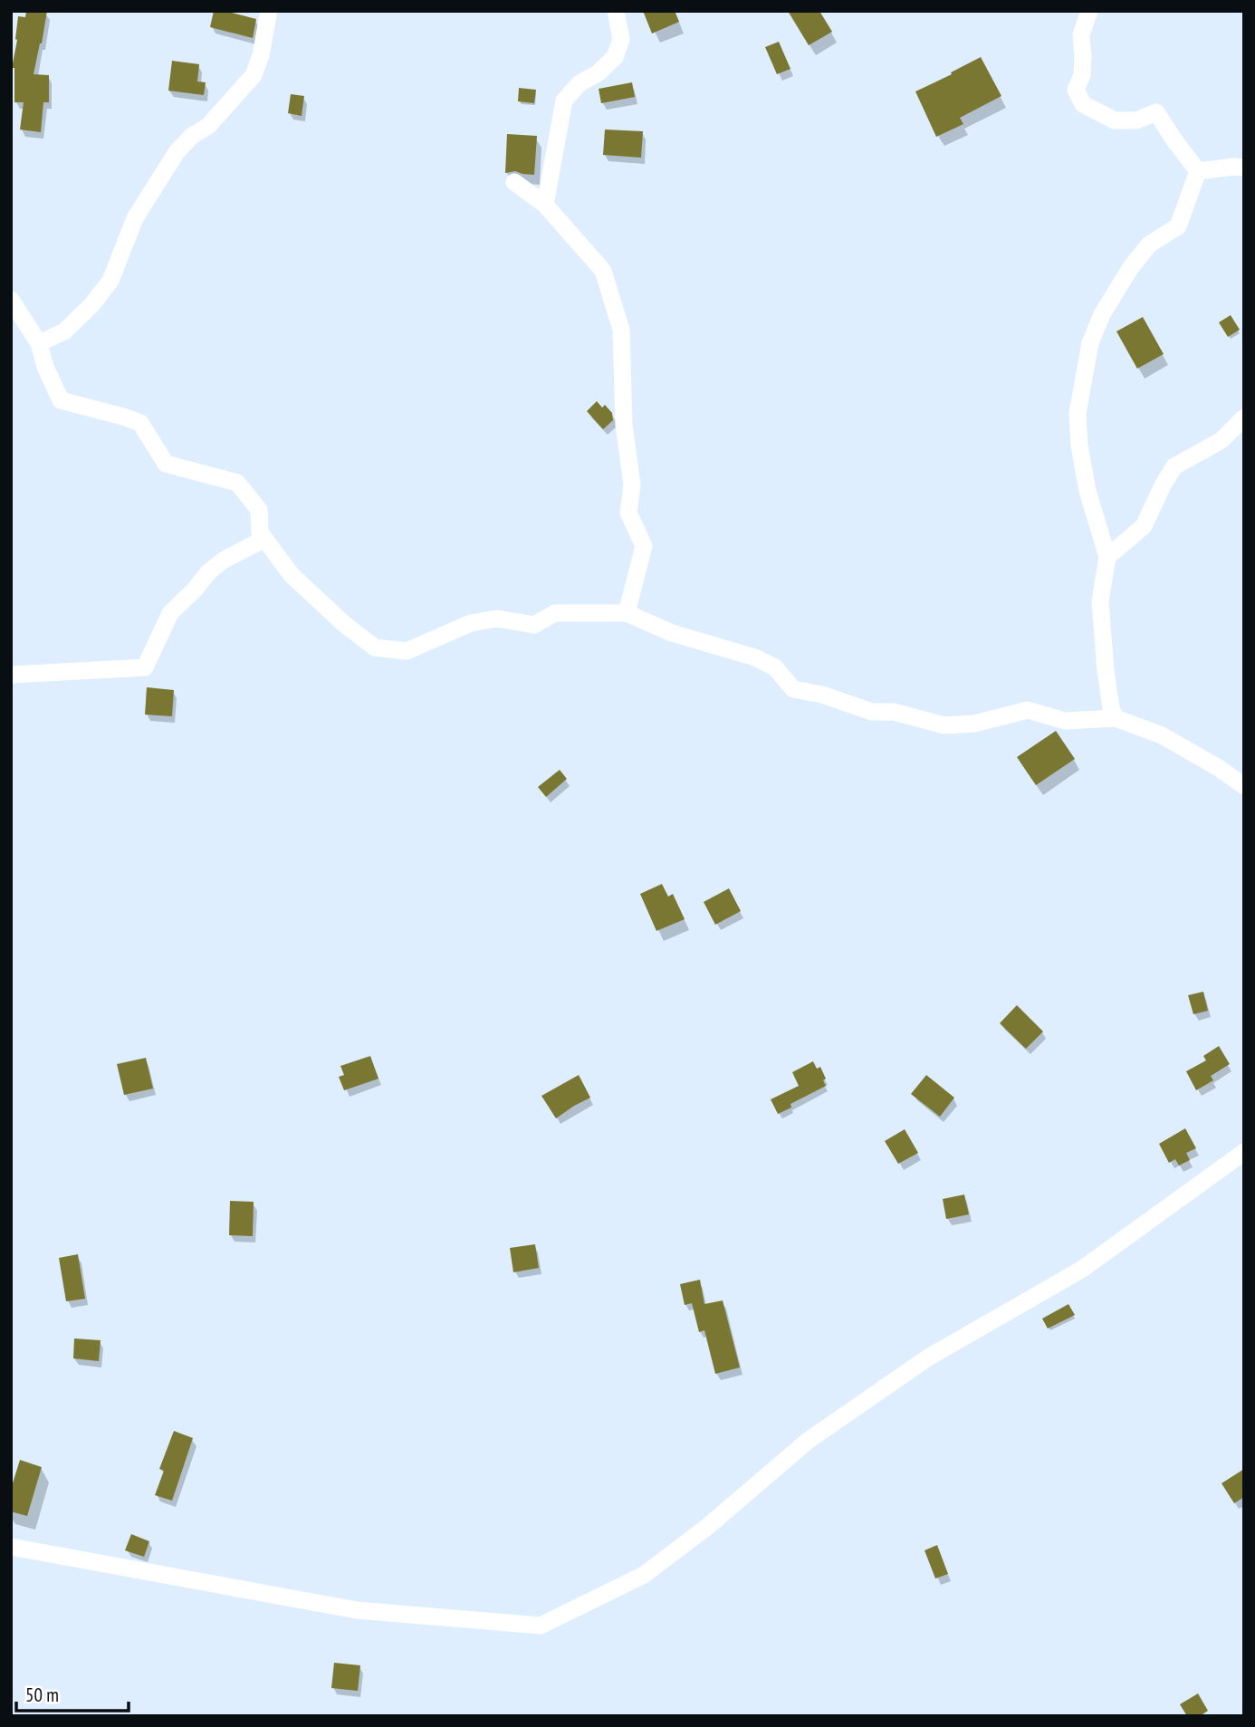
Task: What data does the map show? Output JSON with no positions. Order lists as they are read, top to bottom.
{
  "scale_bar": "50 m"
}
